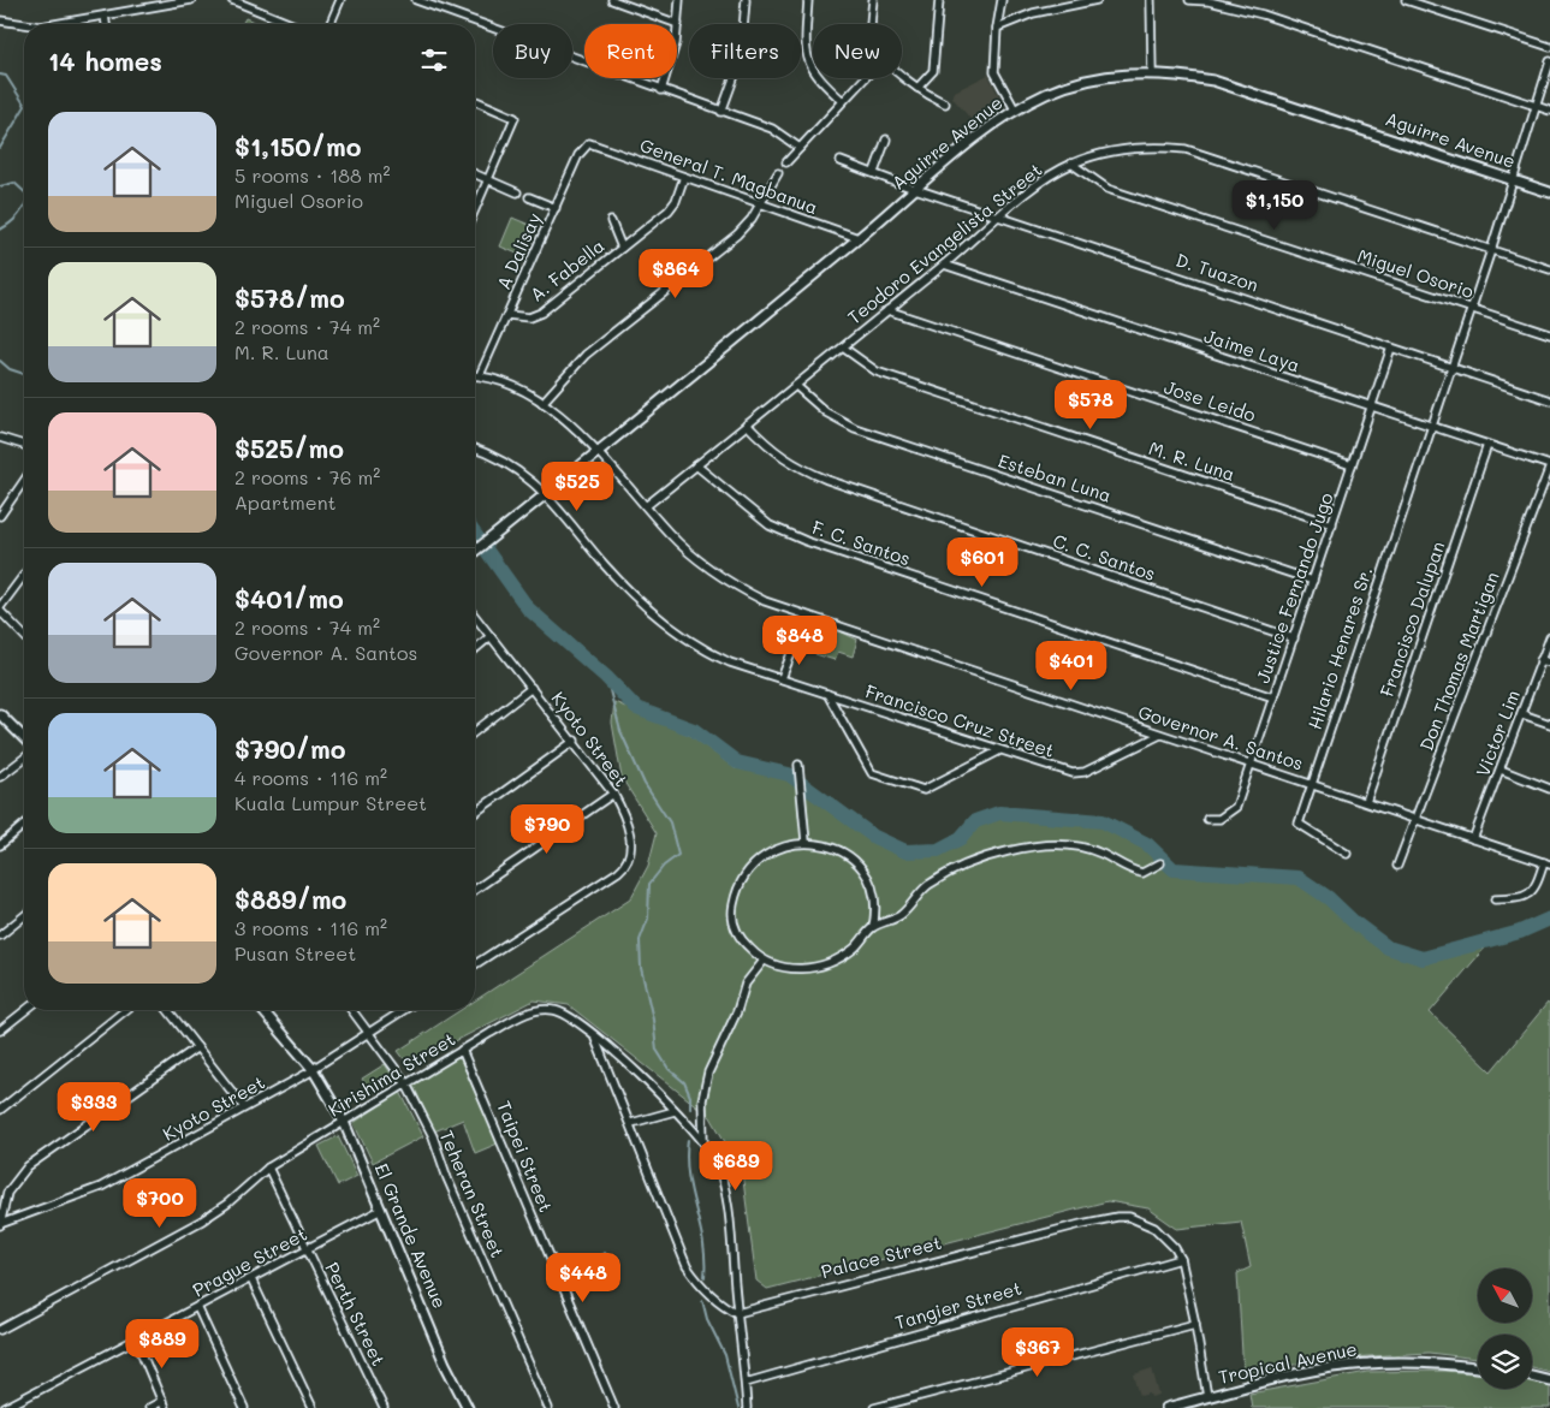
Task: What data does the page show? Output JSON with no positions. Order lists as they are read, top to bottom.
{
  "streets": {
    "street": [
      "Aguirre Avenue",
      "General T. Magbanua",
      "Teodoro Evangelista Street",
      "A Dalisay",
      "A. Fabella",
      "D. Tuazon",
      "Miguel Osorio",
      "Jaime Laya",
      "Jose Leido",
      "M. R. Luna",
      "Esteban Luna",
      "F. C. Santos",
      "C. C. Santos",
      "Justice Fernando Jugo",
      "Francisco Dalupan",
      "Hilario Henares Sr.",
      "Don Thomas Martigan",
      "Francisco Cruz Street",
      "Victor Lim",
      "Governor A. Santos",
      "Kyoto Street",
      "Kirishima Street",
      "Taipei Street",
      "Teheran Street",
      "El Grande Avenue",
      "Palace Street",
      "Prague Street",
      "Tangier Street",
      "Perth Street",
      "Tropical Avenue"
    ]
  },
  "crossings": [
    ["Aguirre Avenue", "General T. Magbanua"],
    ["Aguirre Avenue", "D. Tuazon"],
    ["Aguirre Avenue", "Hilario Henares Sr."],
    ["Aguirre Avenue", "Francisco Cruz Street"],
    ["Aguirre Avenue", "Governor A. Santos"],
    ["General T. Magbanua", "A Dalisay"],
    ["General T. Magbanua", "A. Fabella"],
    ["Teodoro Evangelista Street", "D. Tuazon"],
    ["Teodoro Evangelista Street", "Miguel Osorio"],
    ["Teodoro Evangelista Street", "Jaime Laya"],
    ["Teodoro Evangelista Street", "Jose Leido"],
    ["Teodoro Evangelista Street", "M. R. Luna"],
    ["Teodoro Evangelista Street", "Esteban Luna"],
    ["Teodoro Evangelista Street", "F. C. Santos"],
    ["Teodoro Evangelista Street", "C. C. Santos"],
    ["Teodoro Evangelista Street", "Hilario Henares Sr."],
    ["Teodoro Evangelista Street", "Governor A. Santos"],
    ["A Dalisay", "A. Fabella"],
    ["A Dalisay", "Governor A. Santos"],
    ["D. Tuazon", "Justice Fernando Jugo"],
    ["D. Tuazon", "Hilario Henares Sr."],
    ["Miguel Osorio", "Hilario Henares Sr."],
    ["Jaime Laya", "Justice Fernando Jugo"],
    ["Jaime Laya", "Francisco Dalupan"],
    ["Jaime Laya", "Hilario Henares Sr."],
    ["Jaime Laya", "Don Thomas Martigan"],
    ["Jose Leido", "Justice Fernando Jugo"],
    ["M. R. Luna", "Justice Fernando Jugo"],
    ["Esteban Luna", "Justice Fernando Jugo"],
    ["F. C. Santos", "Justice Fernando Jugo"],
    ["C. C. Santos", "Justice Fernando Jugo"],
    ["Justice Fernando Jugo", "Governor A. Santos"],
    ["Francisco Dalupan", "Governor A. Santos"],
    ["Hilario Henares Sr.", "Governor A. Santos"],
    ["Don Thomas Martigan", "Governor A. Santos"],
    ["Francisco Cruz Street", "Governor A. Santos"],
    ["Victor Lim", "Governor A. Santos"],
    ["Kyoto Street", "Teheran Street"],
    ["Kyoto Street", "El Grande Avenue"],
    ["Kirishima Street", "Taipei Street"],
    ["Kirishima Street", "Teheran Street"],
    ["Kirishima Street", "El Grande Avenue"],
    ["Kirishima Street", "Palace Street"],
    ["Kirishima Street", "Tangier Street"],
    ["Kirishima Street", "Perth Street"],
    ["El Grande Avenue", "Prague Street"],
    ["Palace Street", "Tangier Street"],
    ["Palace Street", "Tropical Avenue"],
    ["Prague Street", "Perth Street"]
  ],
  "north": "top left",
  "page": {
    "chip": [
      "Buy",
      "Rent",
      "Filters",
      "New"
    ],
    "heading": "14 homes",
    "list": [
      {
        "name": "$1,150/mo",
        "note": "5 rooms · 188 m² · Miguel Osorio"
      },
      {
        "name": "$578/mo",
        "note": "2 rooms · 74 m² · M. R. Luna"
      },
      {
        "name": "$525/mo",
        "note": "2 rooms · 76 m² · Apartment"
      },
      {
        "name": "$401/mo",
        "note": "2 rooms · 74 m² · Governor A. Santos"
      },
      {
        "name": "$790/mo",
        "note": "4 rooms · 116 m² · Kuala Lumpur Street"
      },
      {
        "name": "$889/mo",
        "note": "3 rooms · 116 m² · Pusan Street"
      }
    ],
    "price": [
      "$1,150",
      "$864",
      "$578",
      "$525",
      "$601",
      "$848",
      "$401",
      "$790",
      "$333",
      "$689",
      "$700",
      "$448",
      "$889",
      "$367"
    ]
  }
}
